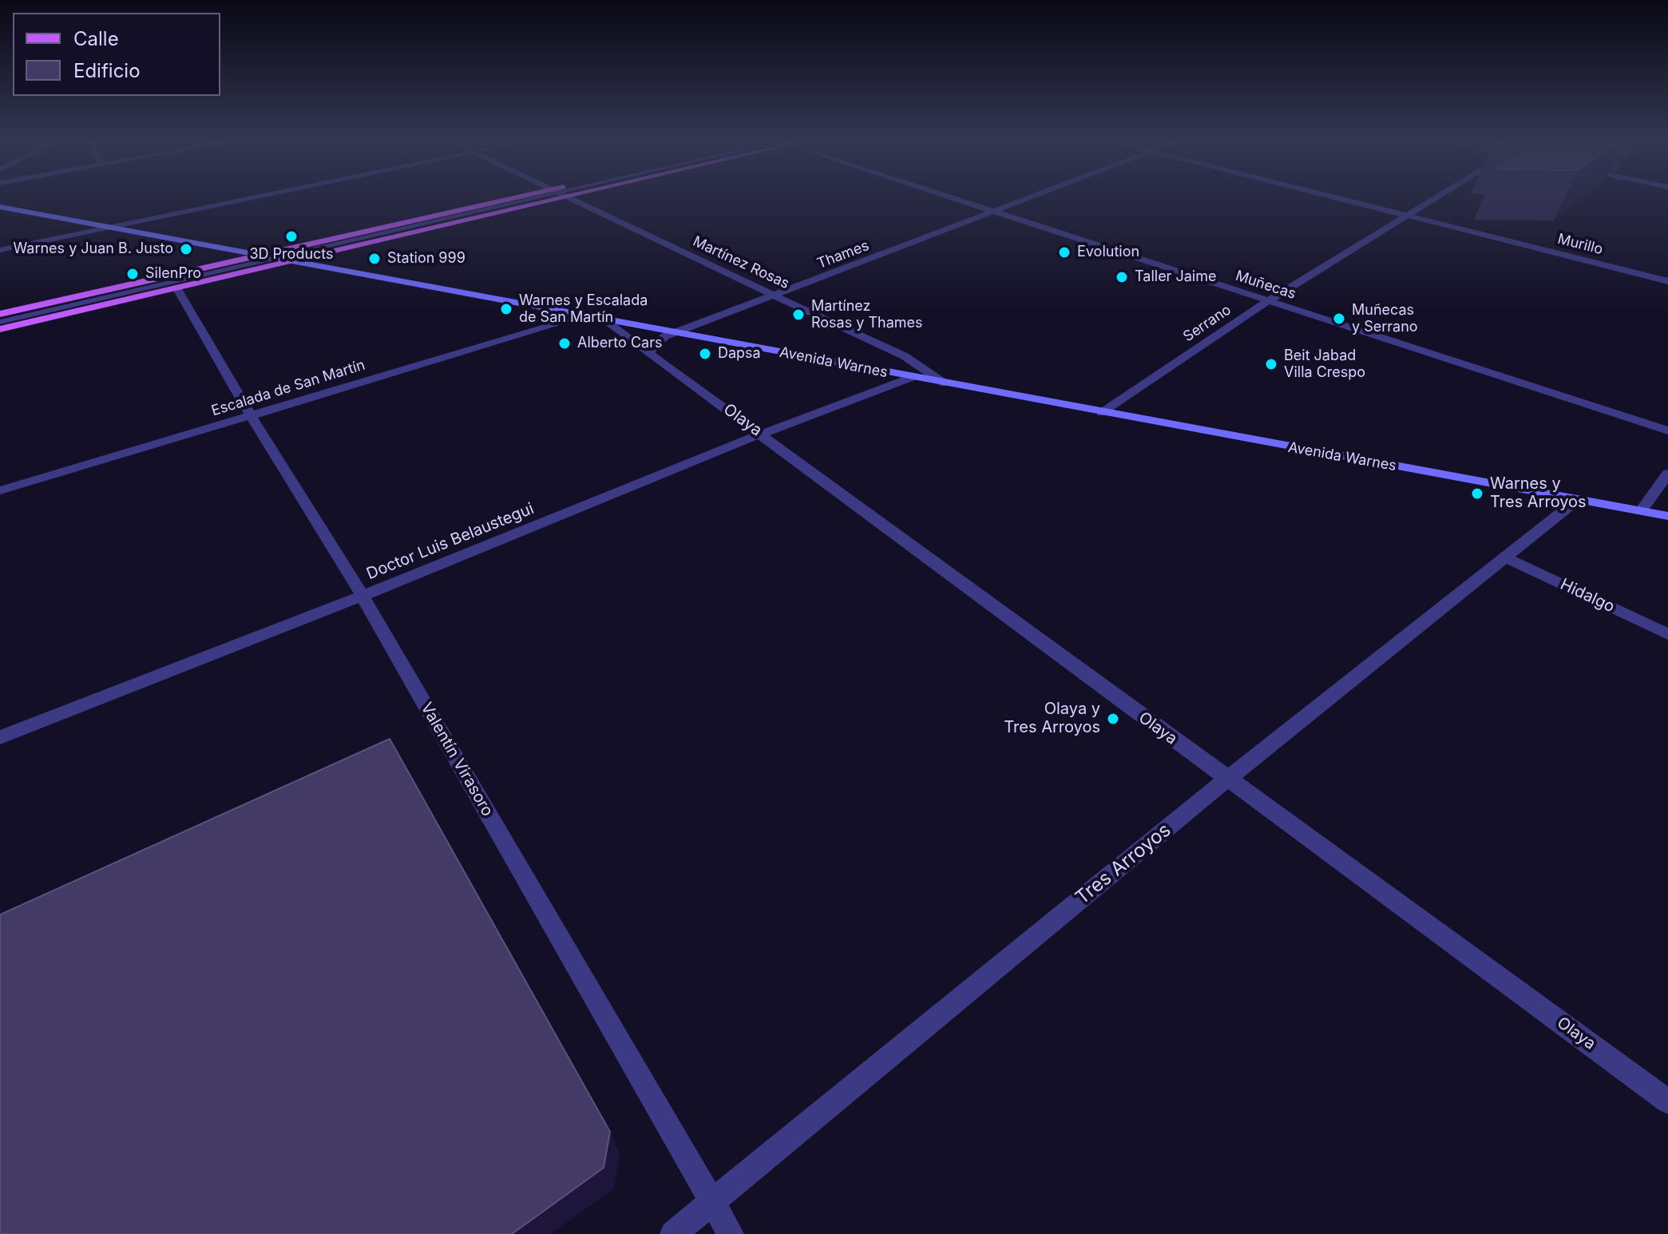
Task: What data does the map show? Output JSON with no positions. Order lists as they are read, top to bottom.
{
  "streets": {
    "main road": ["Avenida Warnes"],
    "street": [
      "Murillo",
      "Thames",
      "Martínez Rosas",
      "Muñecas",
      "Serrano",
      "Escalada de San Martín",
      "Olaya",
      "Doctor Luis Belaustegui",
      "Hidalgo",
      "Valentín Virasoro",
      "Tres Arroyos"
    ]
  },
  "crossings": [
    ["Murillo", "Serrano"],
    ["Thames", "Martínez Rosas"],
    ["Thames", "Muñecas"],
    ["Thames", "Avenida Warnes"],
    ["Martínez Rosas", "Avenida Warnes"],
    ["Muñecas", "Serrano"],
    ["Serrano", "Avenida Warnes"],
    ["Avenida Warnes", "Escalada de San Martín"],
    ["Avenida Warnes", "Olaya"],
    ["Avenida Warnes", "Doctor Luis Belaustegui"],
    ["Avenida Warnes", "Tres Arroyos"],
    ["Escalada de San Martín", "Valentín Virasoro"],
    ["Olaya", "Doctor Luis Belaustegui"],
    ["Olaya", "Tres Arroyos"],
    ["Doctor Luis Belaustegui", "Valentín Virasoro"],
    ["Hidalgo", "Tres Arroyos"],
    ["Valentín Virasoro", "Tres Arroyos"]
  ],
  "places": [
    "3D Products",
    "Warnes y Juan B. Justo",
    "Evolution",
    "Station 999",
    "SilenPro",
    "Taller Jaime",
    "Warnes y Escalada de San Martín",
    "Martínez Rosas y Thames",
    "Muñecas y Serrano",
    "Alberto Cars",
    "Dapsa",
    "Beit Jabad Villa Crespo",
    "Warnes y Tres Arroyos",
    "Olaya y Tres Arroyos"
  ],
  "legend": ["Calle", "Edificio"]
}
